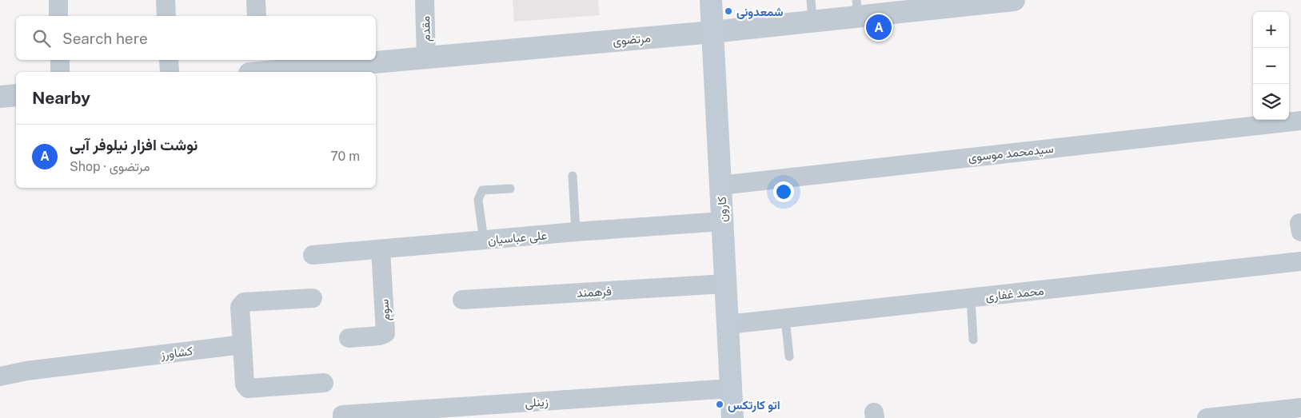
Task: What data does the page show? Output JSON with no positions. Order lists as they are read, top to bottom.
{
  "streets": {
    "main road": ["کارون"],
    "street": [
      "مقدم",
      "مرتضوی",
      "سیدمحمد موسوی",
      "علی عباسیان",
      "فرهمند",
      "محمد غفاری",
      "سوم",
      "کشاورز",
      "زینلی"
    ]
  },
  "crossings": [
    ["مقدم", "مرتضوی"],
    ["مرتضوی", "کارون"],
    ["سیدمحمد موسوی", "کارون"],
    ["کارون", "علی عباسیان"],
    ["کارون", "فرهمند"],
    ["کارون", "محمد غفاری"],
    ["کارون", "زینلی"],
    ["علی عباسیان", "سوم"]
  ],
  "places": ["شمعدونی", "اتو کارتکس"],
  "page": {
    "map_buttons": ["+", "−"],
    "pins": "A",
    "search": "Search here",
    "heading": "Nearby",
    "list": [
      {
        "mark": "A",
        "name": "نوشت افزار نیلوفر آبی",
        "note": "Shop · مرتضوی",
        "value": "70 m"
      }
    ]
  }
}
